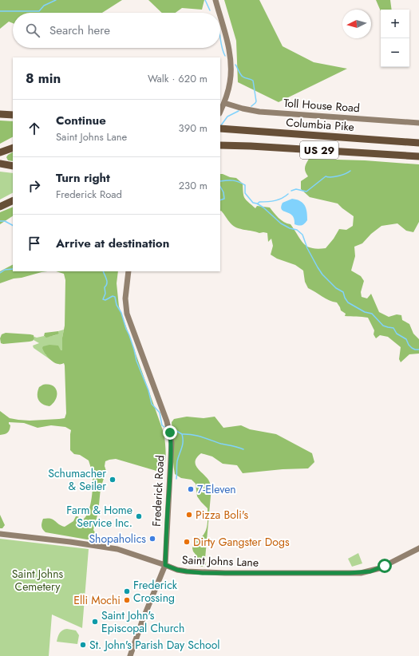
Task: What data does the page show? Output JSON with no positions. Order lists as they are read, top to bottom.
{
  "streets": {
    "highway": ["Columbia Pike", "US 29"],
    "street": ["Toll House Road", "Frederick Road", "Saint Johns Lane"]
  },
  "crossings": [
    ["Frederick Road", "Saint Johns Lane"]
  ],
  "parks": ["Saint Johns Cemetery"],
  "places": [
    "Schumacher & Seiler",
    "7-Eleven",
    "Pizza Boli's",
    "Farm & Home Service Inc.",
    "Shopaholics",
    "Dirty Gangster Dogs",
    "Frederick Crossing",
    "Elli Mochi",
    "Saint John's Episcopal Church",
    "St. John's Parish Day School"
  ],
  "north": "left",
  "page": {
    "map_buttons": ["+", "−"],
    "search": "Search here",
    "heading": ["8 min", "Walk · 620 m"],
    "list": [
      ["Continue", "Saint Johns Lane", "390 m"],
      ["Turn right", "Frederick Road", "230 m"],
      "Arrive at destination"
    ]
  }
}
